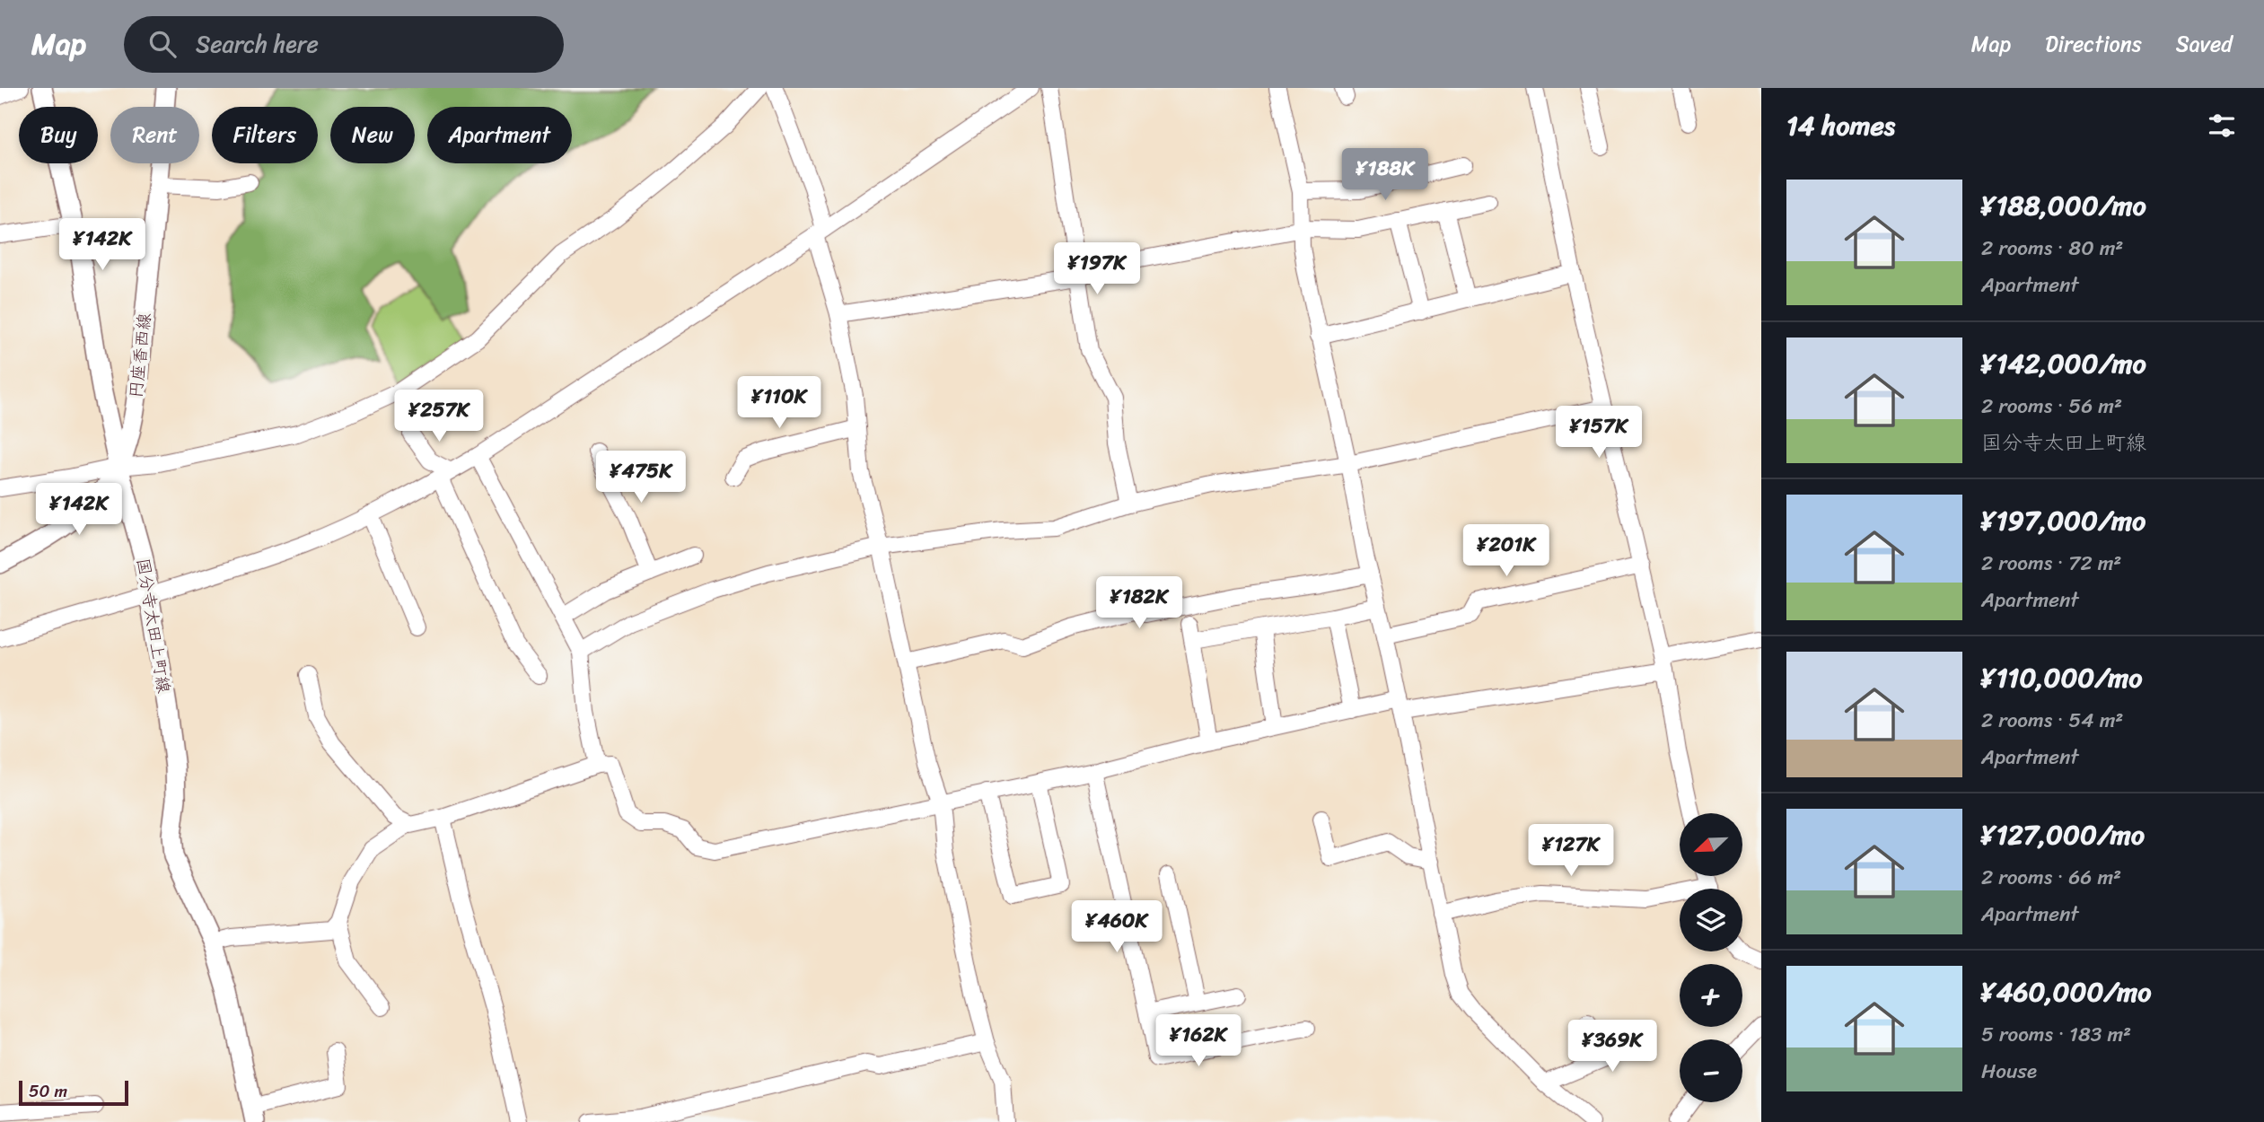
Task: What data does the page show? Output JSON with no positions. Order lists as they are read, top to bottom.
{
  "streets": {
    "main road": ["円座香西線", "国分寺太田上町線"]
  },
  "crossings": [
    ["円座香西線", "国分寺太田上町線"]
  ],
  "scale_bar": "50 m",
  "north": "bottom left",
  "page": {
    "header": "Map",
    "search": "Search here",
    "nav": ["Map", "Directions", "Saved"],
    "heading": "14 homes",
    "chip": [
      "Buy",
      "Rent",
      "Filters",
      "New",
      "Apartment"
    ],
    "price": [
      "¥188K",
      "¥142K",
      "¥197K",
      "¥110K",
      "¥257K",
      "¥157K",
      "¥475K",
      "¥142K",
      "¥201K",
      "¥182K",
      "¥127K",
      "¥460K",
      "¥162K",
      "¥369K"
    ],
    "list": [
      {
        "name": "¥188,000/mo",
        "note": "2 rooms · 80 m² · Apartment"
      },
      {
        "name": "¥142,000/mo",
        "note": "2 rooms · 56 m² · 国分寺太田上町線"
      },
      {
        "name": "¥197,000/mo",
        "note": "2 rooms · 72 m² · Apartment"
      },
      {
        "name": "¥110,000/mo",
        "note": "2 rooms · 54 m² · Apartment"
      },
      {
        "name": "¥127,000/mo",
        "note": "2 rooms · 66 m² · Apartment"
      },
      {
        "name": "¥460,000/mo",
        "note": "5 rooms · 183 m² · House"
      }
    ],
    "map_buttons": ["+", "−"],
    "scale": "50 m"
  }
}
